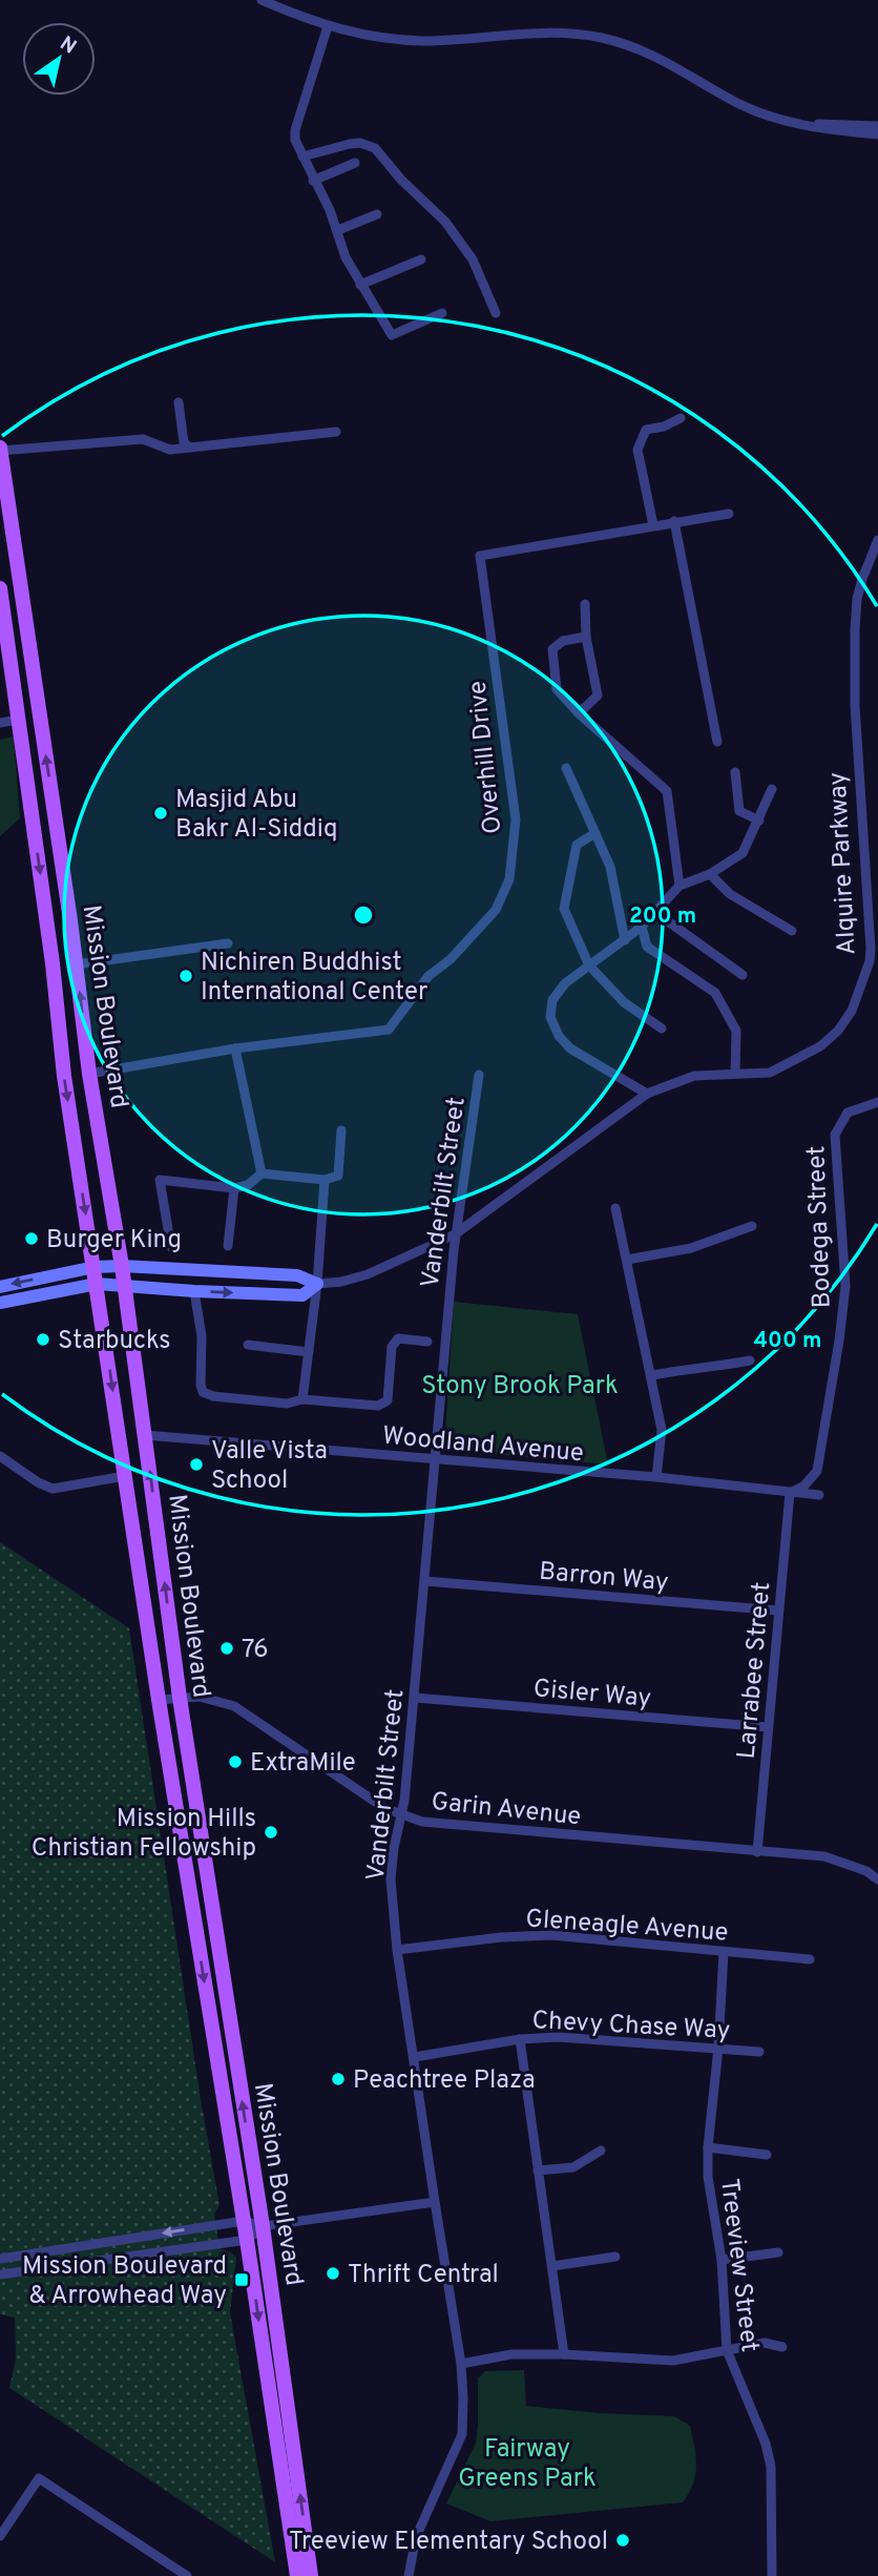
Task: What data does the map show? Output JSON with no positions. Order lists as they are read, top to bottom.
{
  "streets": {
    "main road": ["Alquire Parkway", "Mission Boulevard"],
    "street": [
      "Overhill Drive",
      "Vanderbilt Street",
      "Bodega Street",
      "Woodland Avenue",
      "Barron Way",
      "Larrabee Street",
      "Gisler Way",
      "Garin Avenue",
      "Gleneagle Avenue",
      "Chevy Chase Way",
      "Treeview Street"
    ]
  },
  "crossings": [
    ["Overhill Drive", "Mission Boulevard"],
    ["Alquire Parkway", "Mission Boulevard"],
    ["Alquire Parkway", "Vanderbilt Street"],
    ["Mission Boulevard", "Woodland Avenue"],
    ["Mission Boulevard", "Garin Avenue"],
    ["Vanderbilt Street", "Woodland Avenue"],
    ["Vanderbilt Street", "Barron Way"],
    ["Vanderbilt Street", "Gisler Way"],
    ["Vanderbilt Street", "Garin Avenue"],
    ["Vanderbilt Street", "Gleneagle Avenue"],
    ["Vanderbilt Street", "Chevy Chase Way"],
    ["Bodega Street", "Woodland Avenue"],
    ["Bodega Street", "Larrabee Street"],
    ["Woodland Avenue", "Larrabee Street"],
    ["Barron Way", "Larrabee Street"],
    ["Larrabee Street", "Gisler Way"],
    ["Larrabee Street", "Garin Avenue"],
    ["Gleneagle Avenue", "Treeview Street"],
    ["Chevy Chase Way", "Treeview Street"]
  ],
  "parks": ["Stony Brook Park", "Fairway Greens Park"],
  "places": {
    "other": [
      "Masjid Abu Bakr Al-Siddiq",
      "Nichiren Buddhist International Center",
      "Burger King",
      "Starbucks",
      "Valle Vista School",
      "76",
      "ExtraMile",
      "Mission Hills Christian Fellowship",
      "Peachtree Plaza",
      "Thrift Central",
      "Treeview Elementary School"
    ],
    "transit": ["Mission Boulevard & Arrowhead Way"]
  },
  "north": "top right",
  "rings": ["200 m", "400 m"]
}
